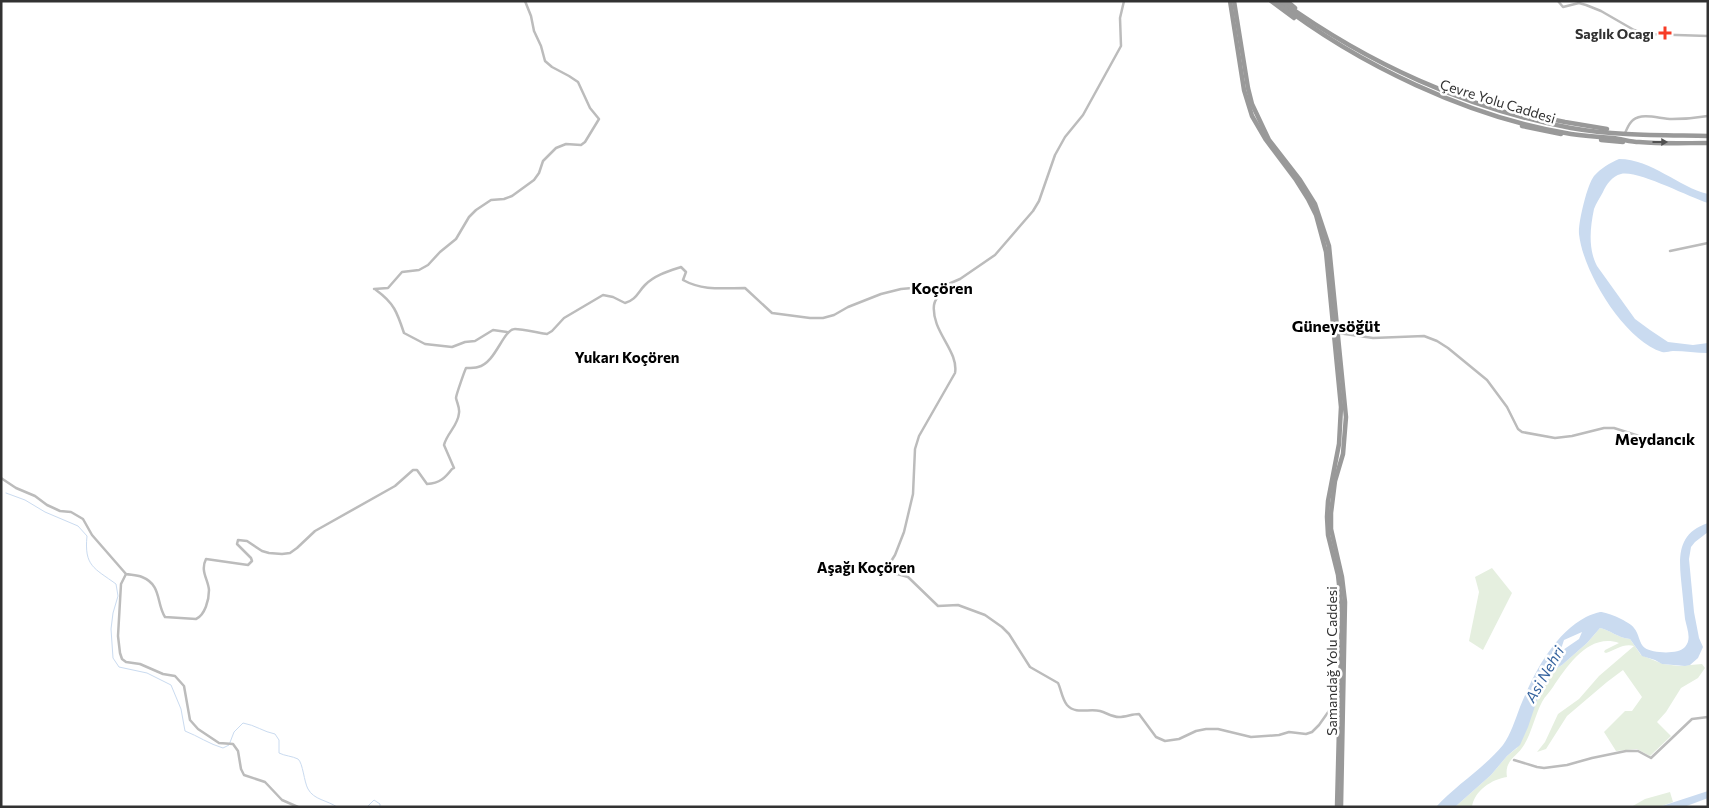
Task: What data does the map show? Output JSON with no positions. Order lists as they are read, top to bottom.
{
  "streets": {
    "highway": ["Çevre Yolu Caddesi", "Samandağ Yolu Caddesi"]
  },
  "districts": [
    "Koçören",
    "Güneysöğüt",
    "Yukarı Koçören",
    "Meydancık",
    "Aşağı Koçören"
  ],
  "water": ["Asi Nehri"],
  "places": {
    "health": ["Saglık Ocagı"]
  }
}
